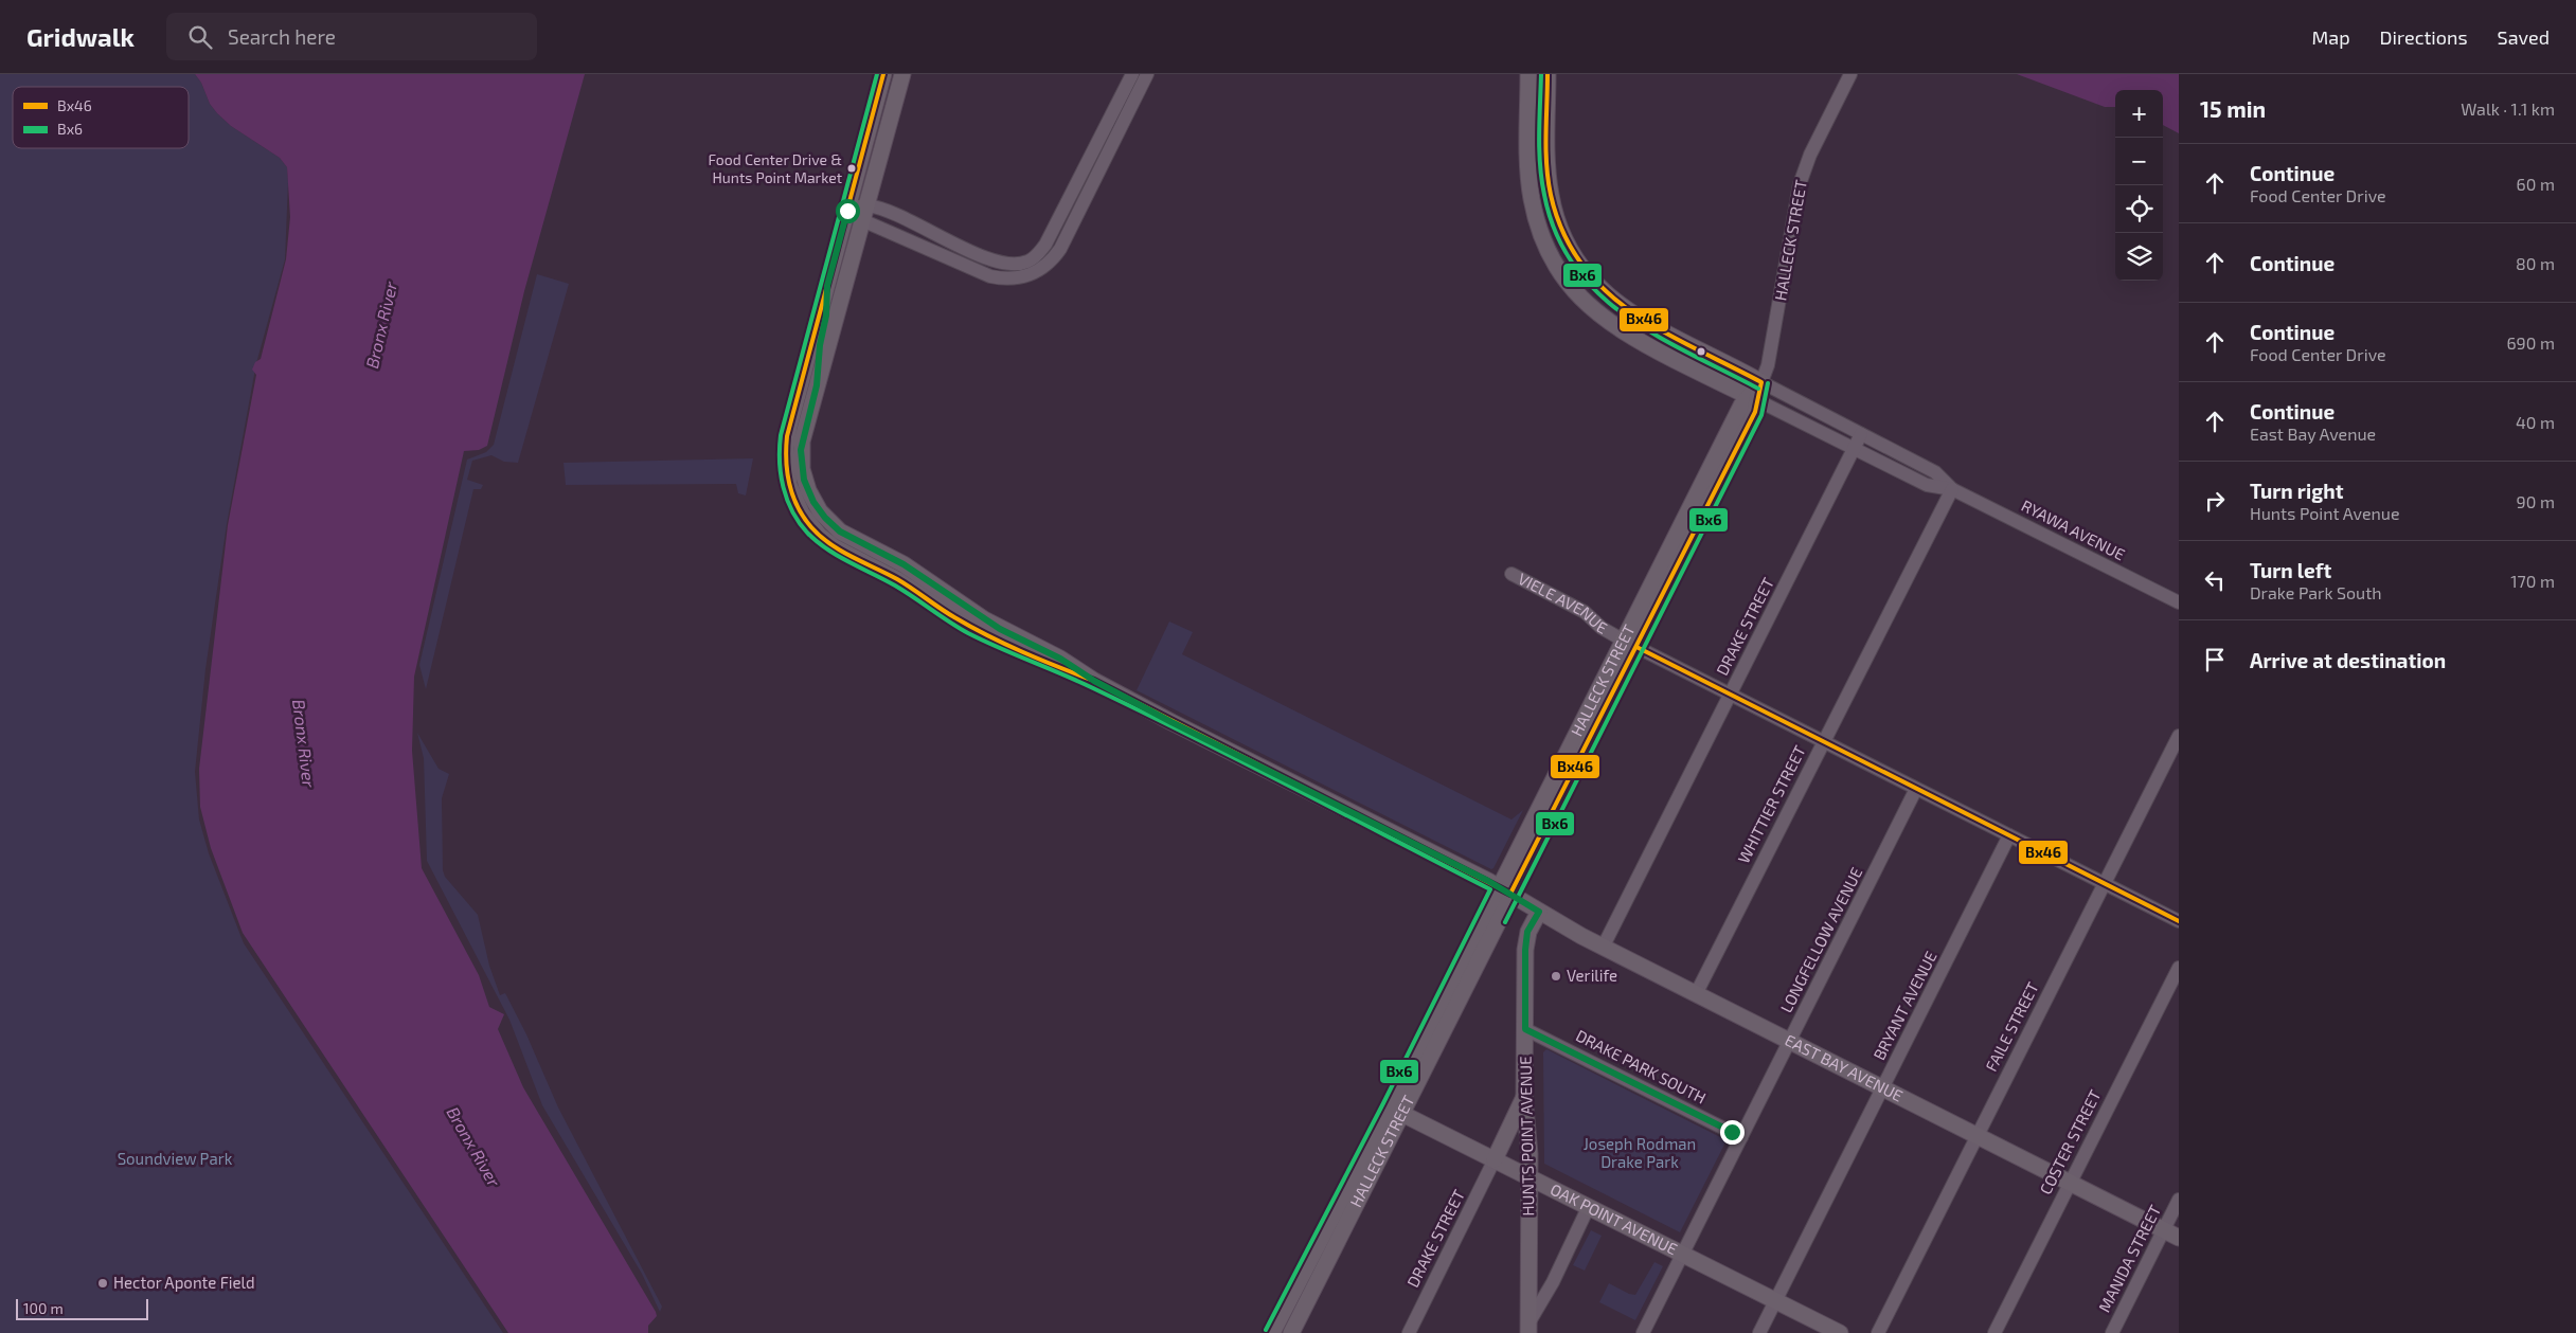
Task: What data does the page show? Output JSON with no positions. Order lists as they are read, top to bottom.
{
  "streets": {
    "main road": [
      "HALLECK STREET",
      "EAST BAY AVENUE",
      "HUNTS POINT AVENUE",
      "OAK POINT AVENUE"
    ],
    "street": [
      "RYAWA AVENUE",
      "VIELE AVENUE",
      "DRAKE STREET",
      "WHITTIER STREET",
      "LONGFELLOW AVENUE",
      "BRYANT AVENUE",
      "FAILE STREET",
      "DRAKE PARK SOUTH",
      "COSTER STREET",
      "MANIDA STREET"
    ]
  },
  "crossings": [
    ["HALLECK STREET", "RYAWA AVENUE"],
    ["HALLECK STREET", "VIELE AVENUE"],
    ["HALLECK STREET", "EAST BAY AVENUE"],
    ["HALLECK STREET", "OAK POINT AVENUE"],
    ["RYAWA AVENUE", "DRAKE STREET"],
    ["RYAWA AVENUE", "WHITTIER STREET"],
    ["VIELE AVENUE", "DRAKE STREET"],
    ["VIELE AVENUE", "WHITTIER STREET"],
    ["VIELE AVENUE", "LONGFELLOW AVENUE"],
    ["VIELE AVENUE", "BRYANT AVENUE"],
    ["VIELE AVENUE", "FAILE STREET"],
    ["DRAKE STREET", "EAST BAY AVENUE"],
    ["DRAKE STREET", "OAK POINT AVENUE"],
    ["WHITTIER STREET", "EAST BAY AVENUE"],
    ["LONGFELLOW AVENUE", "DRAKE PARK SOUTH"],
    ["LONGFELLOW AVENUE", "EAST BAY AVENUE"],
    ["LONGFELLOW AVENUE", "OAK POINT AVENUE"],
    ["BRYANT AVENUE", "EAST BAY AVENUE"],
    ["BRYANT AVENUE", "OAK POINT AVENUE"],
    ["FAILE STREET", "EAST BAY AVENUE"],
    ["DRAKE PARK SOUTH", "HUNTS POINT AVENUE"],
    ["EAST BAY AVENUE", "HUNTS POINT AVENUE"],
    ["EAST BAY AVENUE", "COSTER STREET"],
    ["EAST BAY AVENUE", "MANIDA STREET"],
    ["HUNTS POINT AVENUE", "OAK POINT AVENUE"]
  ],
  "water": ["Bronx River"],
  "parks": ["Joseph Rodman Drake Park", "Soundview Park"],
  "places": ["Food Center Drive & Hunts Point Market", "Verilife", "Hector Aponte Field"],
  "lines": ["transit line Bx46", "transit line Bx6"],
  "legend": ["Bx46", "Bx6"],
  "scale_bar": "100 m",
  "page": {
    "header": "Gridwalk",
    "search": "Search here",
    "nav": ["Map", "Directions", "Saved"],
    "heading": ["15 min", "Walk · 1.1 km"],
    "map_buttons": ["+", "−"],
    "list": [
      ["Continue", "Food Center Drive", "60 m"],
      ["Continue", "80 m"],
      ["Continue", "Food Center Drive", "690 m"],
      ["Continue", "East Bay Avenue", "40 m"],
      ["Turn right", "Hunts Point Avenue", "90 m"],
      ["Turn left", "Drake Park South", "170 m"],
      "Arrive at destination"
    ],
    "scale": "100 m"
  }
}
